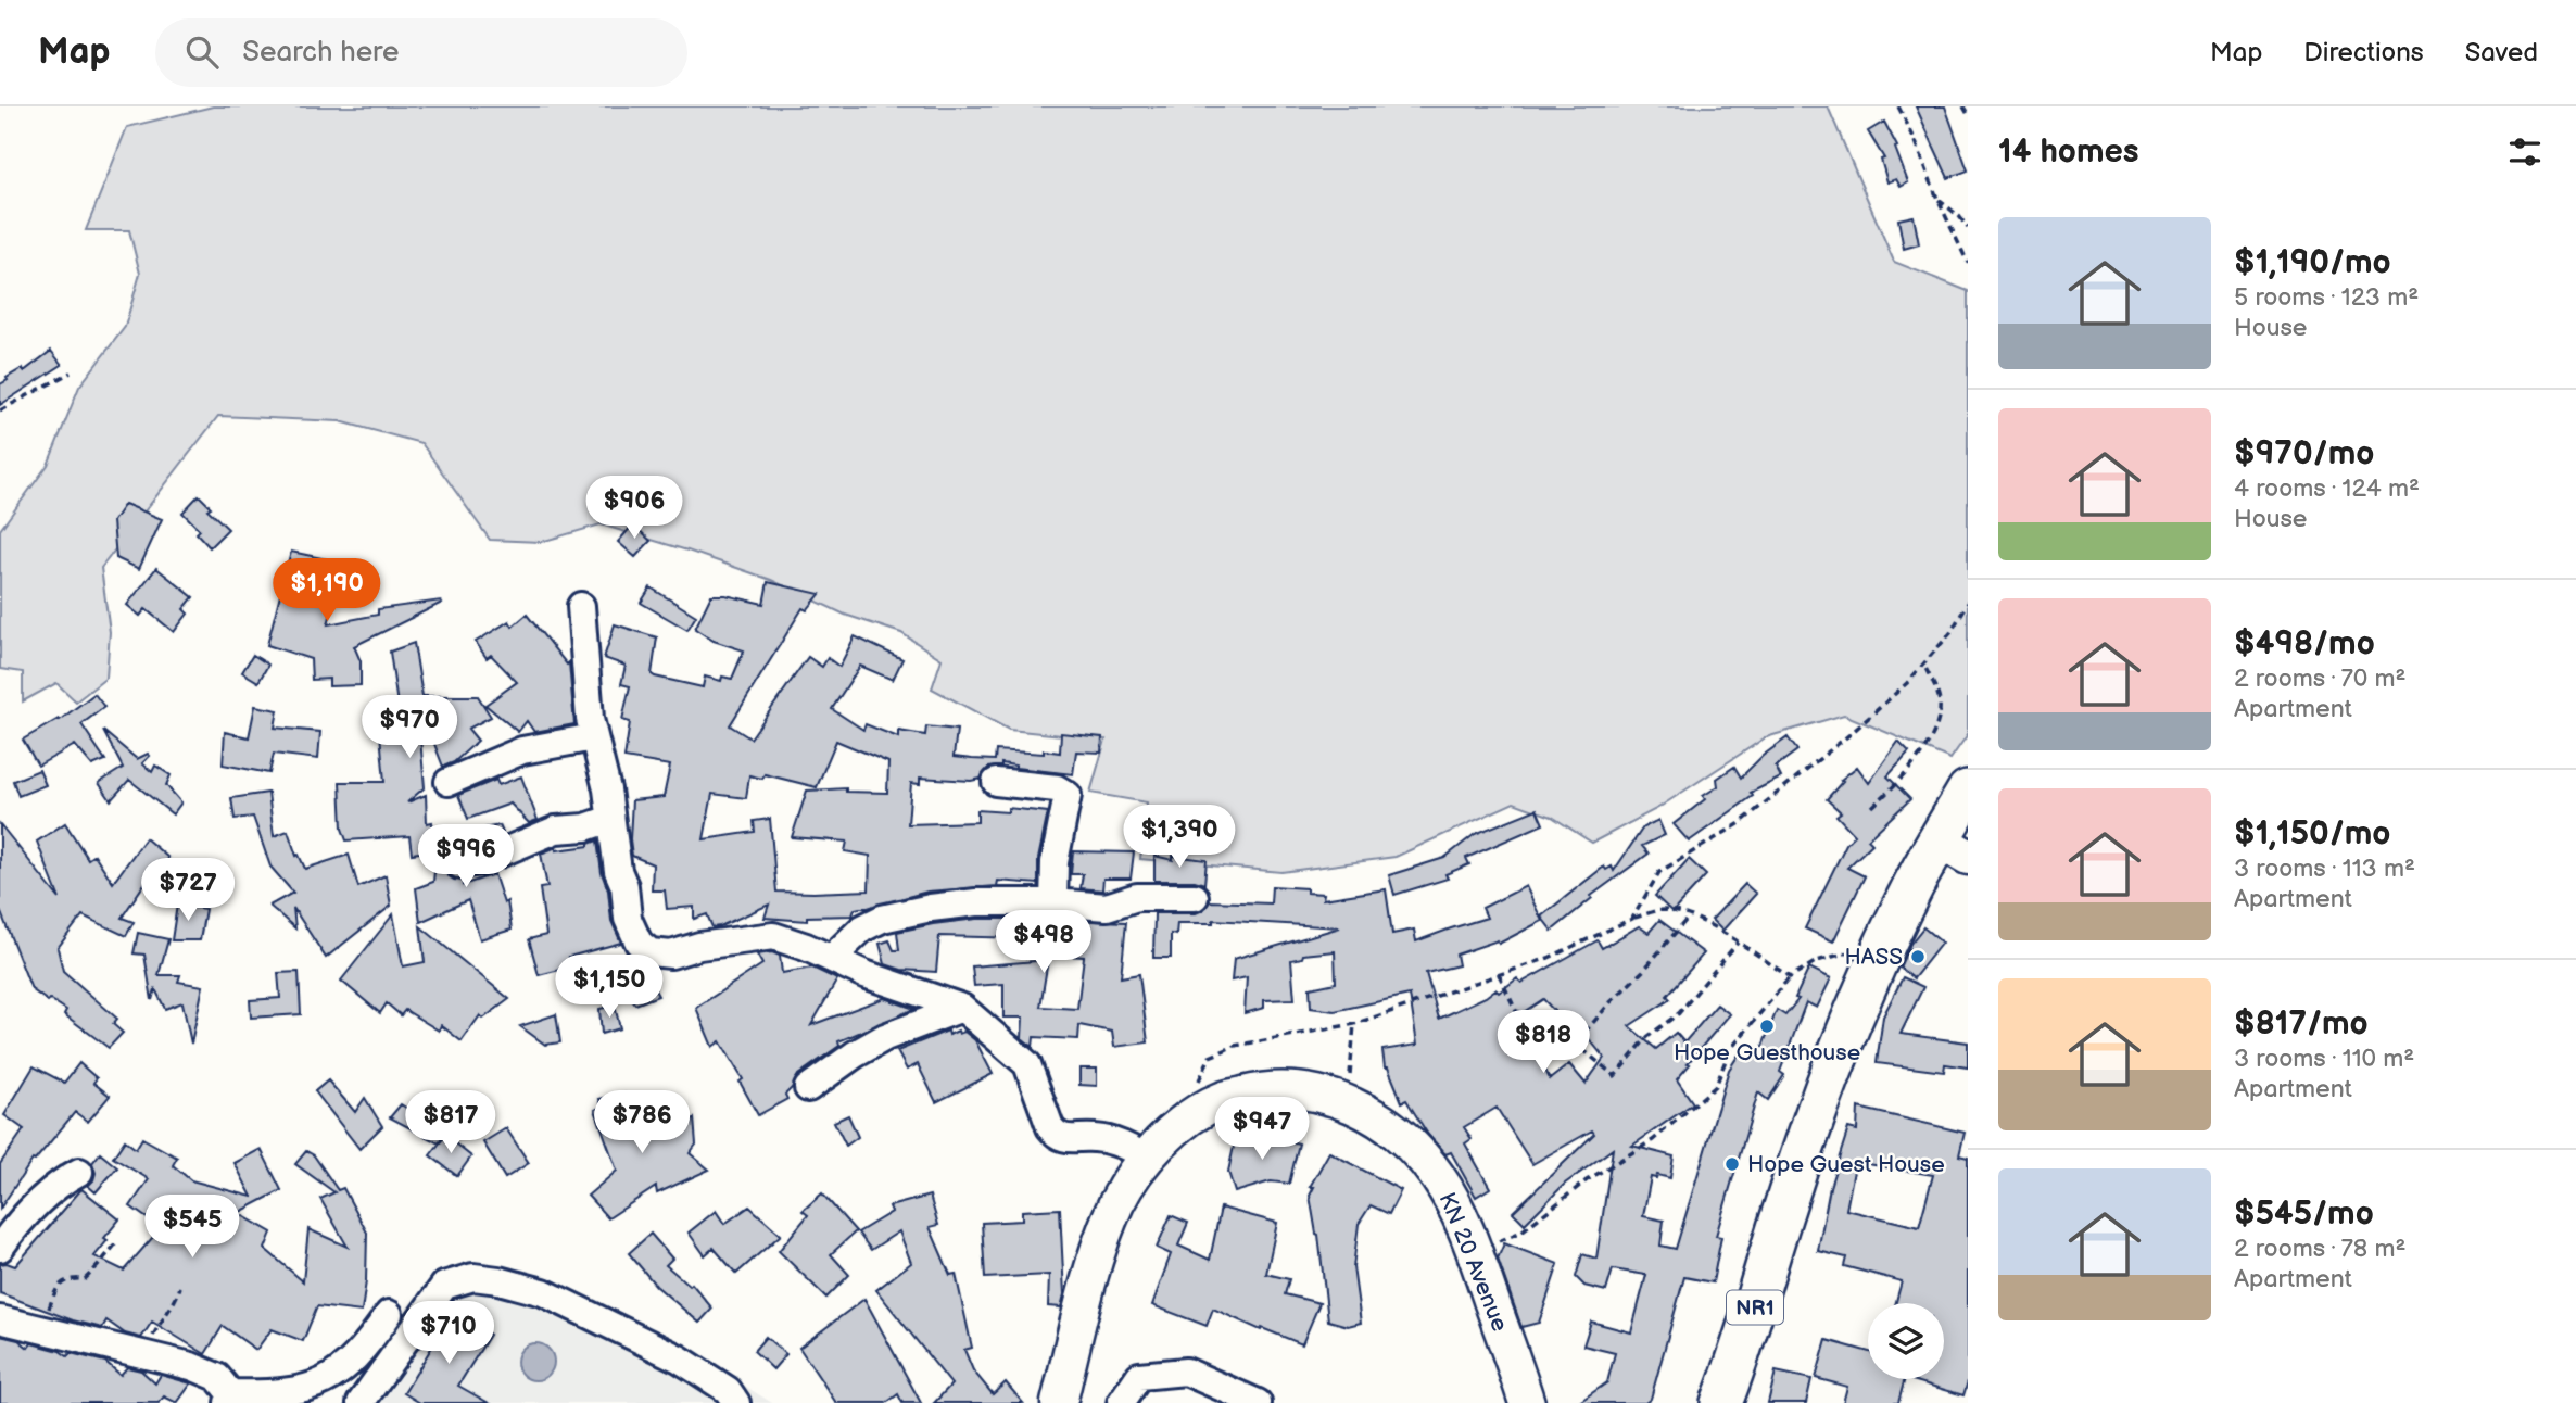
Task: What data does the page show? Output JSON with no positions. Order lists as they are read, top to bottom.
{
  "streets": {
    "highway": ["NR1"],
    "main road": ["KN 20 Avenue"]
  },
  "places": ["HASS", "Hope Guesthouse", "Hope Guest House"],
  "page": {
    "header": "Map",
    "search": "Search here",
    "nav": ["Map", "Directions", "Saved"],
    "heading": "14 homes",
    "list": [
      {
        "name": "$1,190/mo",
        "note": "5 rooms · 123 m² · House"
      },
      {
        "name": "$970/mo",
        "note": "4 rooms · 124 m² · House"
      },
      {
        "name": "$498/mo",
        "note": "2 rooms · 70 m² · Apartment"
      },
      {
        "name": "$1,150/mo",
        "note": "3 rooms · 113 m² · Apartment"
      },
      {
        "name": "$817/mo",
        "note": "3 rooms · 110 m² · Apartment"
      },
      {
        "name": "$545/mo",
        "note": "2 rooms · 78 m² · Apartment"
      }
    ],
    "price": [
      "$906",
      "$1,190",
      "$970",
      "$1,390",
      "$996",
      "$727",
      "$498",
      "$1,150",
      "$818",
      "$817",
      "$786",
      "$947",
      "$545",
      "$710"
    ]
  }
}
